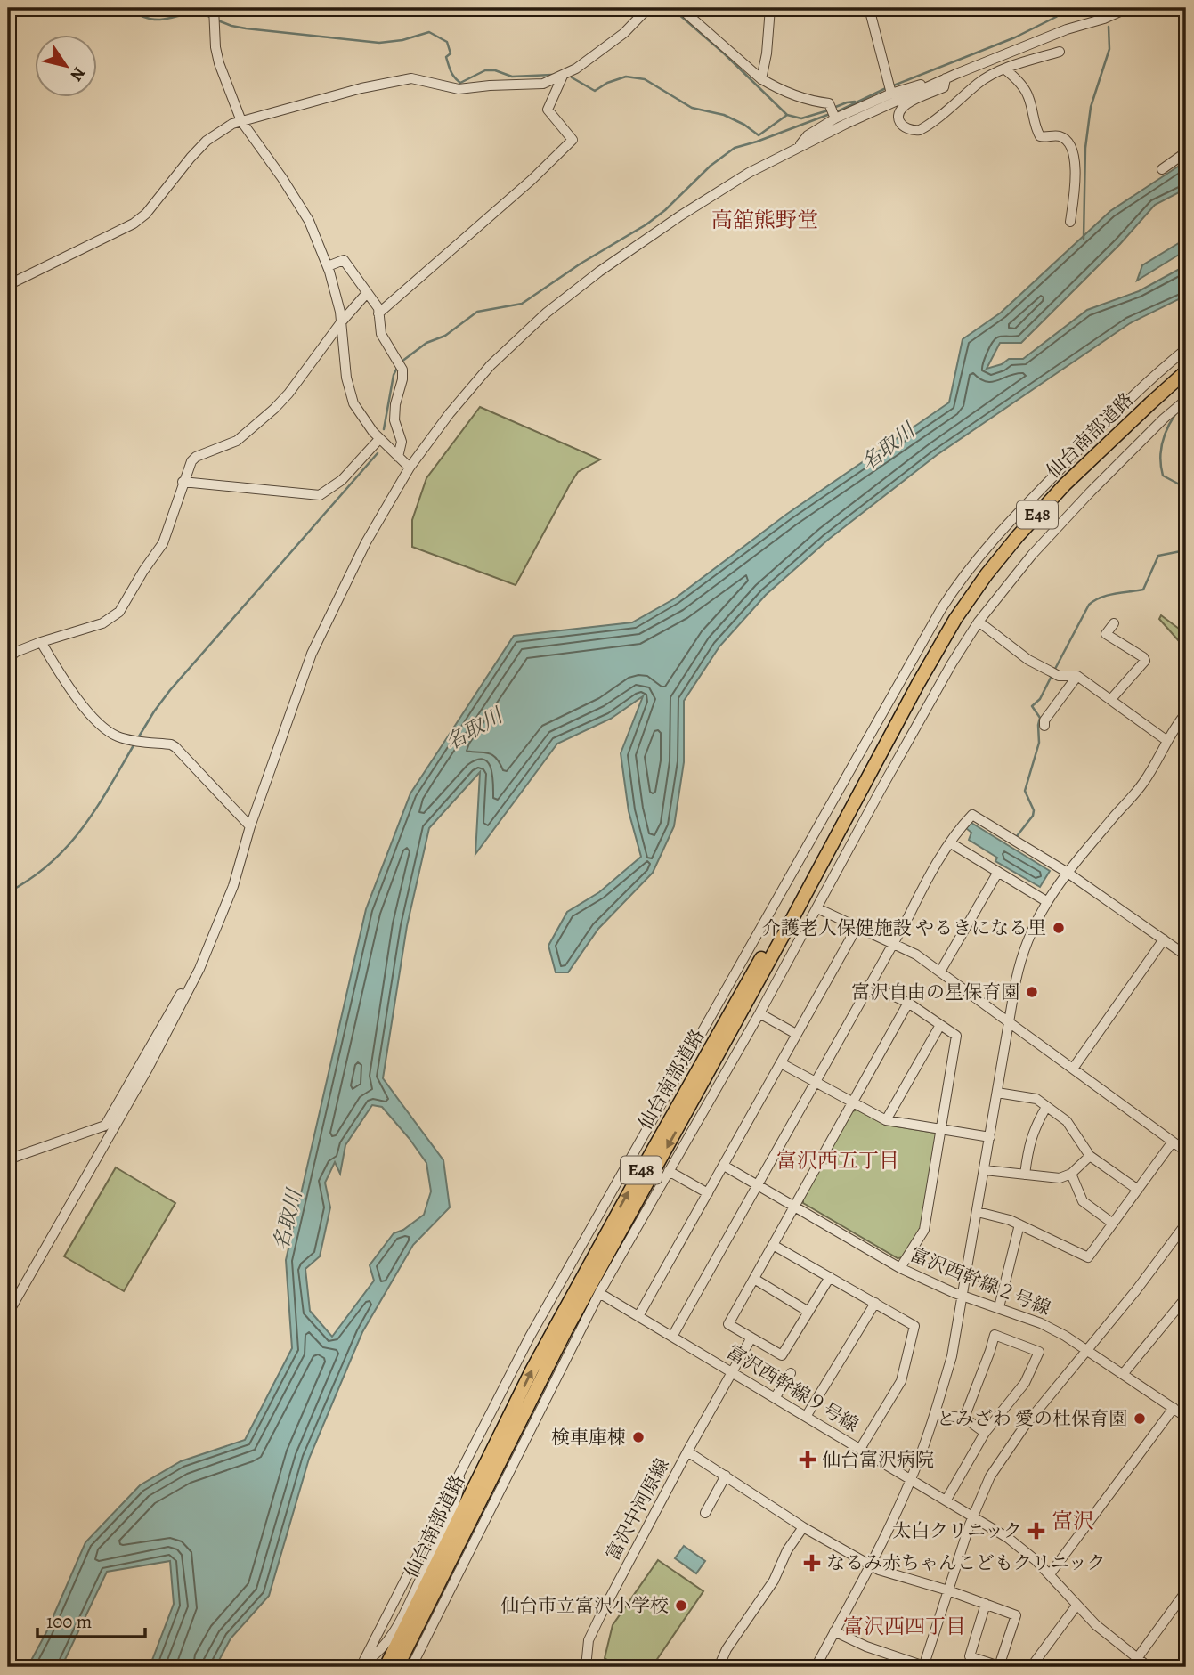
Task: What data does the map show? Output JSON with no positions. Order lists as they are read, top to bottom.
{
  "streets": {
    "highway": ["仙台南部道路", "E48"],
    "street": ["富沢西幹線２号線", "富沢西幹線９号線", "富沢中河原線"]
  },
  "crossings": [
    ["富沢西幹線９号線", "富沢中河原線"]
  ],
  "districts": [
    "高舘熊野堂",
    "富沢西五丁目",
    "富沢",
    "富沢西四丁目"
  ],
  "water": ["名取川"],
  "places": {
    "other": [
      "介護老人保健施設 やるきになる里",
      "富沢自由の星保育園",
      "とみざわ 愛の杜保育園",
      "検車庫棟",
      "仙台市立富沢小学校"
    ],
    "health": ["仙台富沢病院", "太白クリニック", "なるみ赤ちゃんこどもクリニック"]
  },
  "scale_bar": "100 m",
  "north": "bottom right"
}
